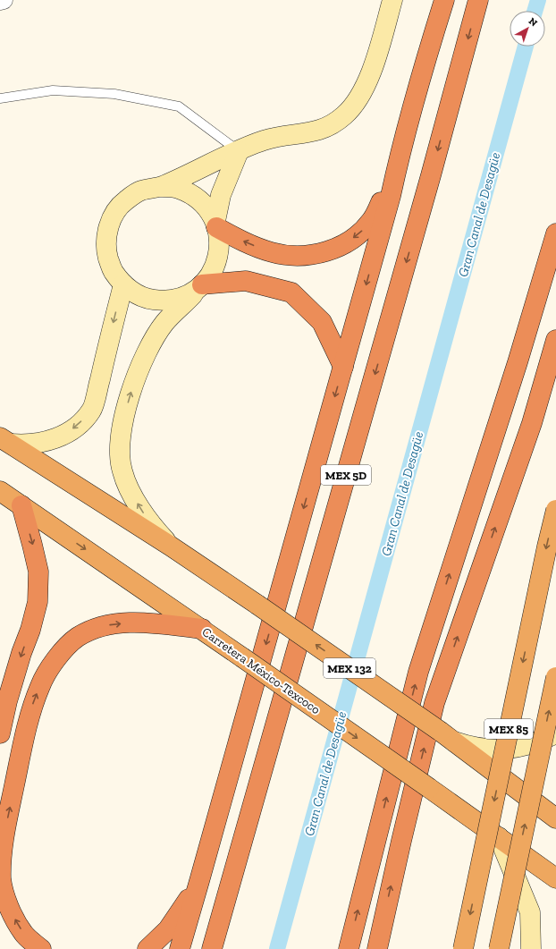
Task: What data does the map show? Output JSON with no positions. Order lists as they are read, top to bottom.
{
  "streets": {
    "highway": [
      "MEX 5D",
      "MEX 132",
      "Carretera México-Texcoco",
      "MEX 85"
    ]
  },
  "water": ["Gran Canal de Desagüe"],
  "north": "top right"
}
